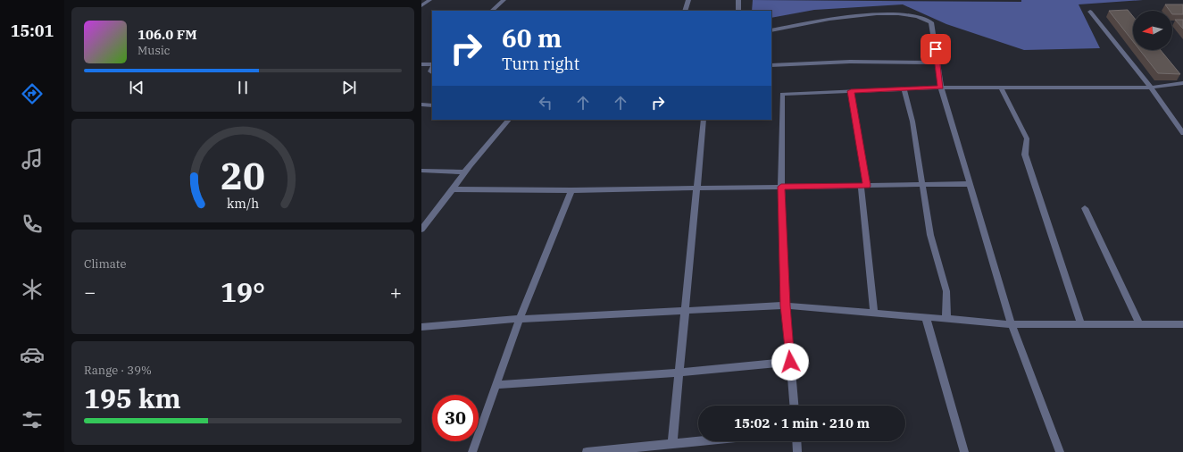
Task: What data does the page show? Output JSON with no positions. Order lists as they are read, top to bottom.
{
  "north": "left",
  "page": {
    "tabs": "15:01",
    "turn": ["60 m", "Turn right"],
    "song": ["106.0 FM", "Music"],
    "tile": [
      "Climate",
      ["Range · 39%", "195 km"]
    ],
    "heat": ["−", "19°", "+"],
    "limit": "30",
    "trip": "15:02 · 1 min · 210 m",
    "gauge": ["20", "km/h"]
  }
}
